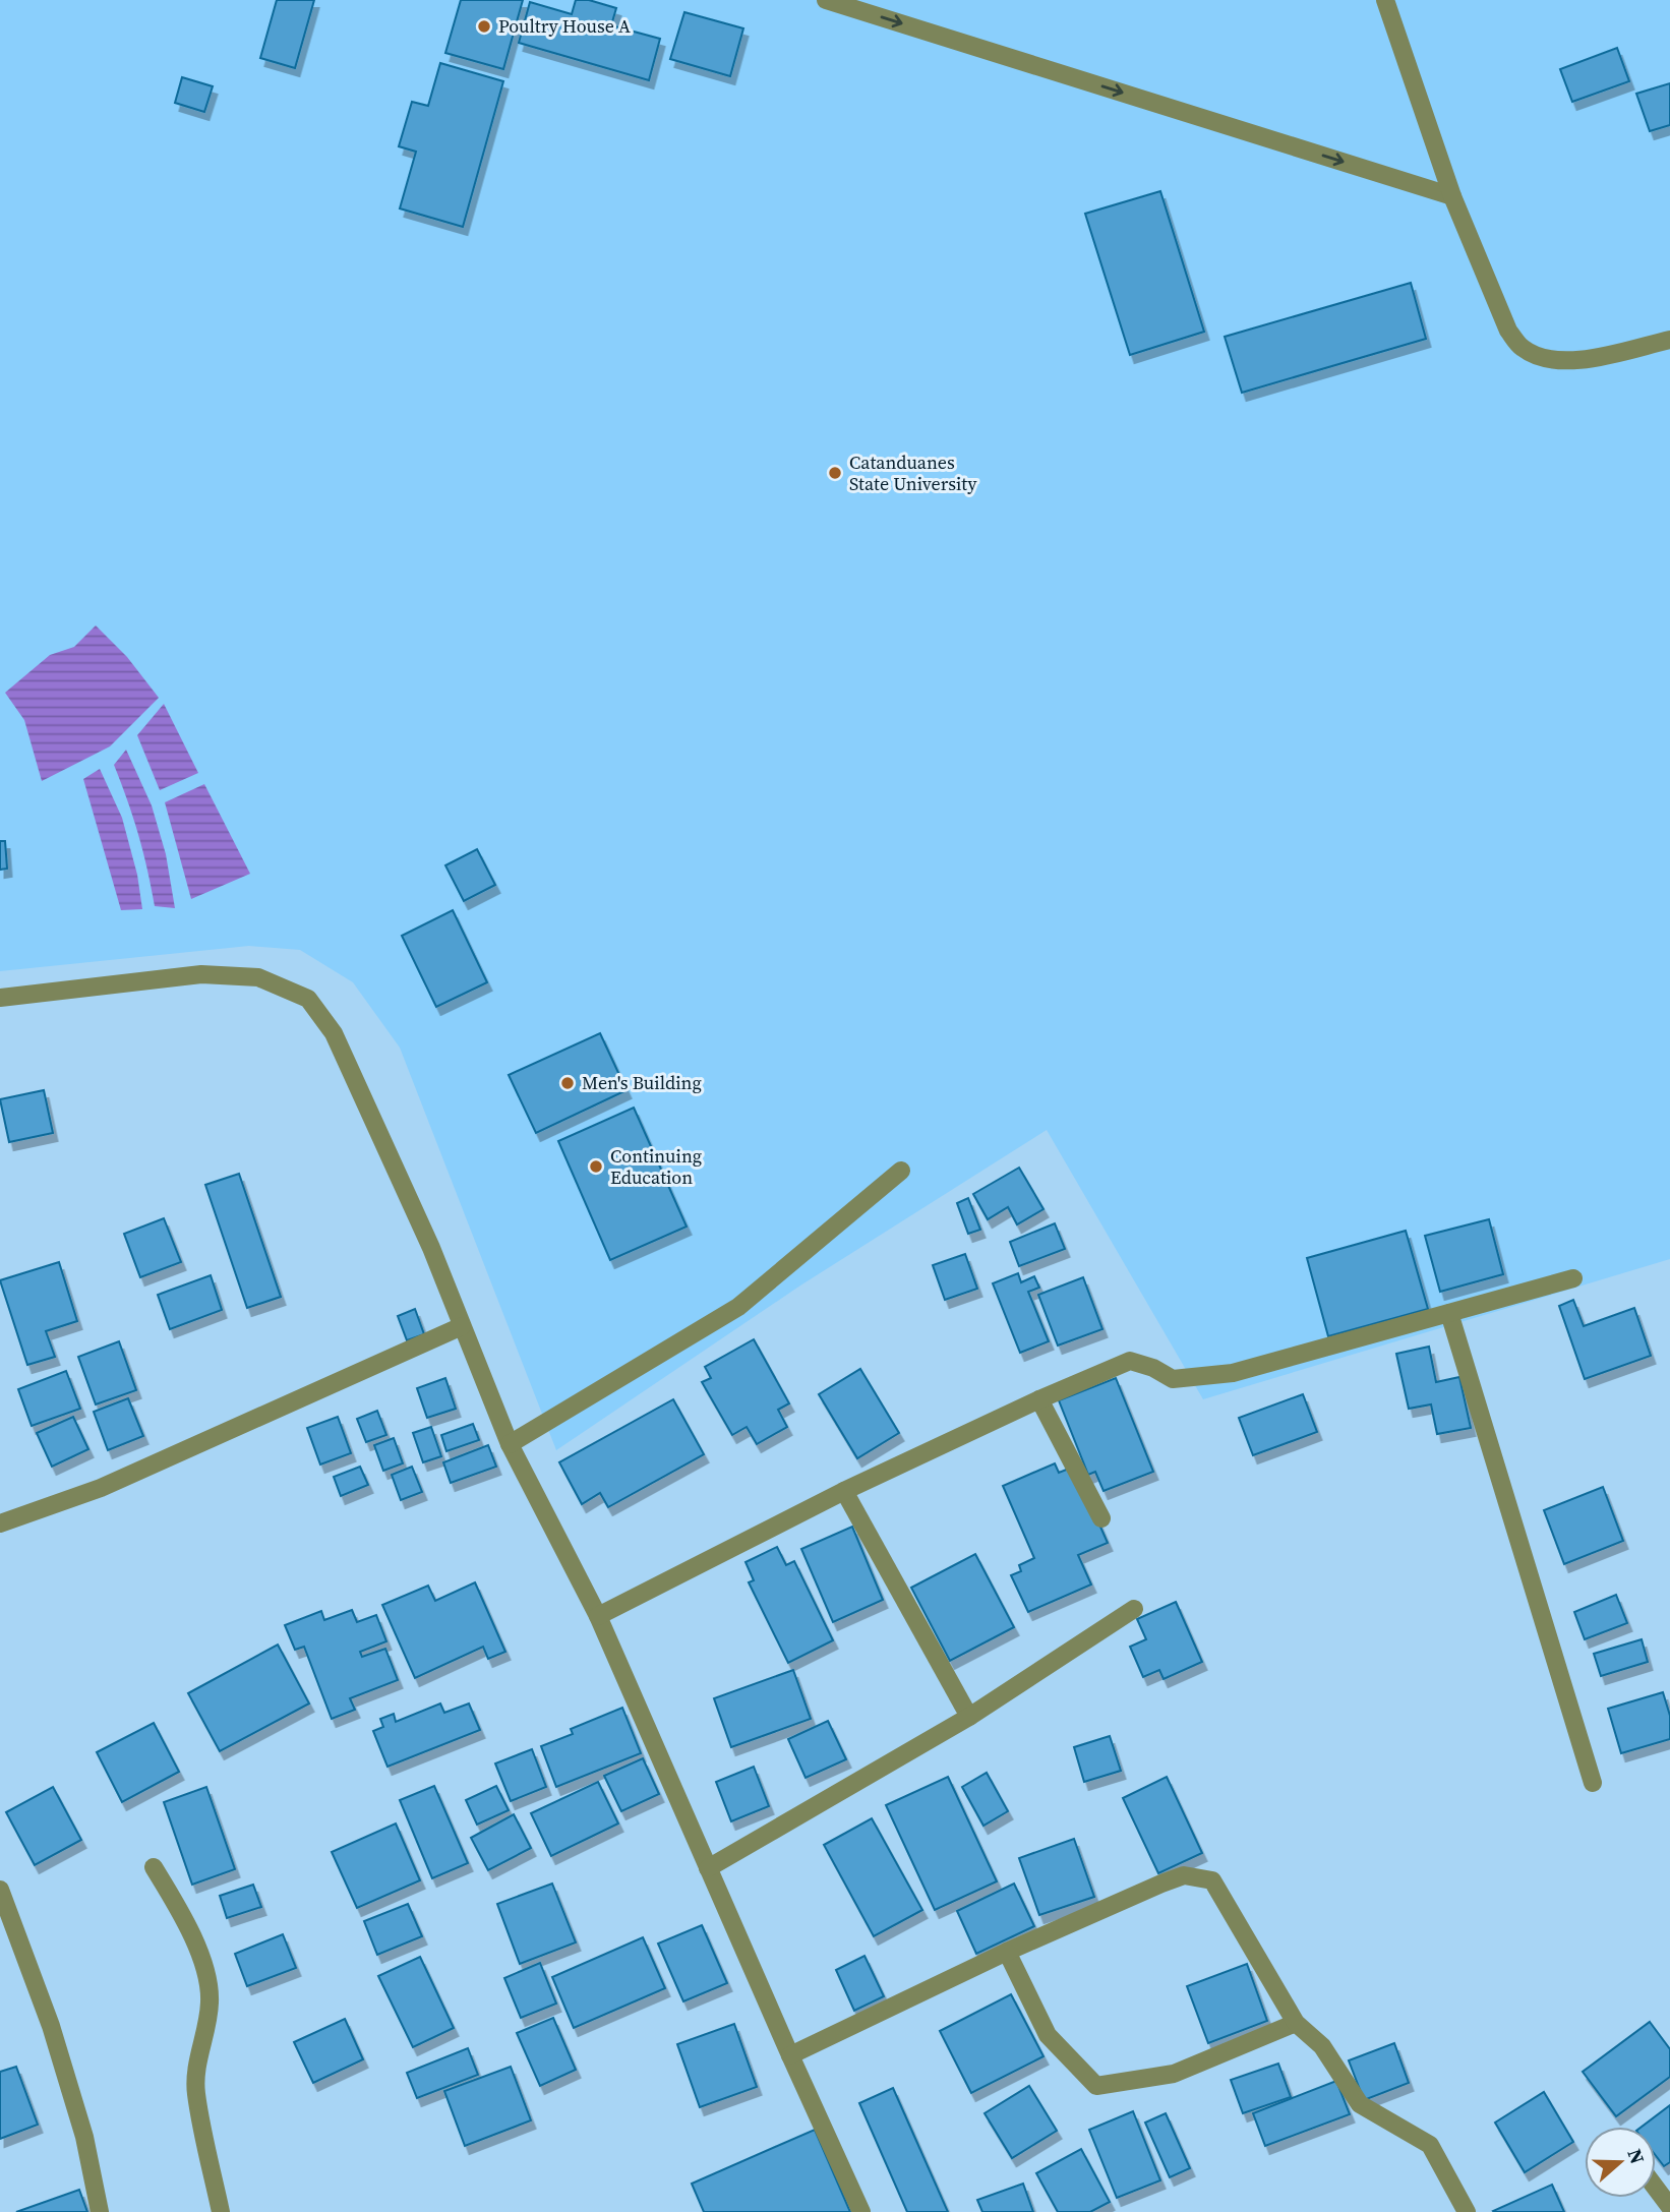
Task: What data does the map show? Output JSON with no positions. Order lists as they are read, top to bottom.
{
  "places": [
    "Poultry House A",
    "Catanduanes State University",
    "Men's Building",
    "Continuing Education"
  ],
  "north": "right"
}
